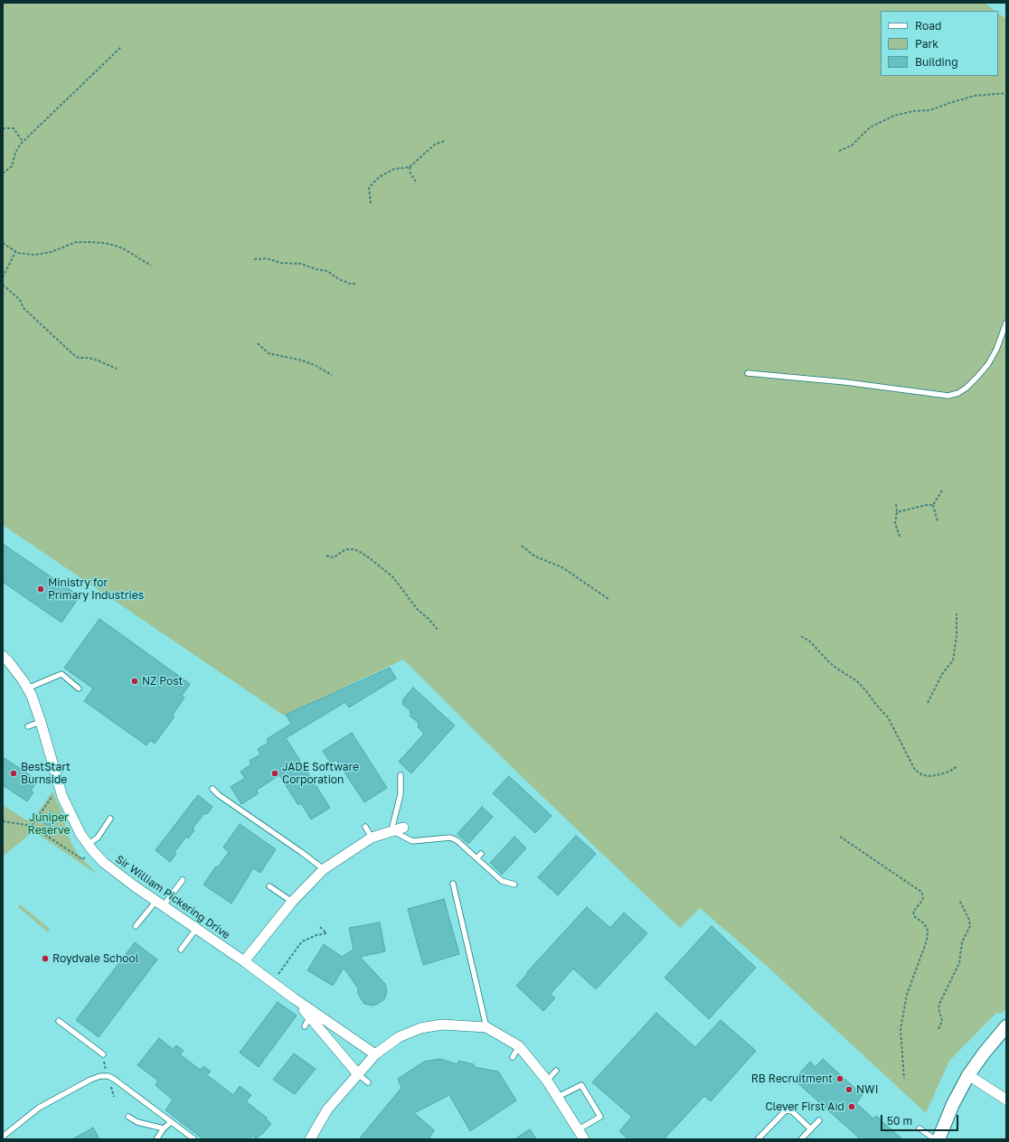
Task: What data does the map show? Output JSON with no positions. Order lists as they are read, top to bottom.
{
  "streets": {
    "street": ["Sir William Pickering Drive"]
  },
  "parks": ["Juniper Reserve"],
  "places": [
    "Ministry for Primary Industries",
    "NZ Post",
    "BestStart Burnside",
    "JADE Software Corporation",
    "Roydvale School",
    "RB Recruitment",
    "NWI",
    "Clever First Aid"
  ],
  "legend": ["Road", "Park", "Building"],
  "scale_bar": "50 m"
}
